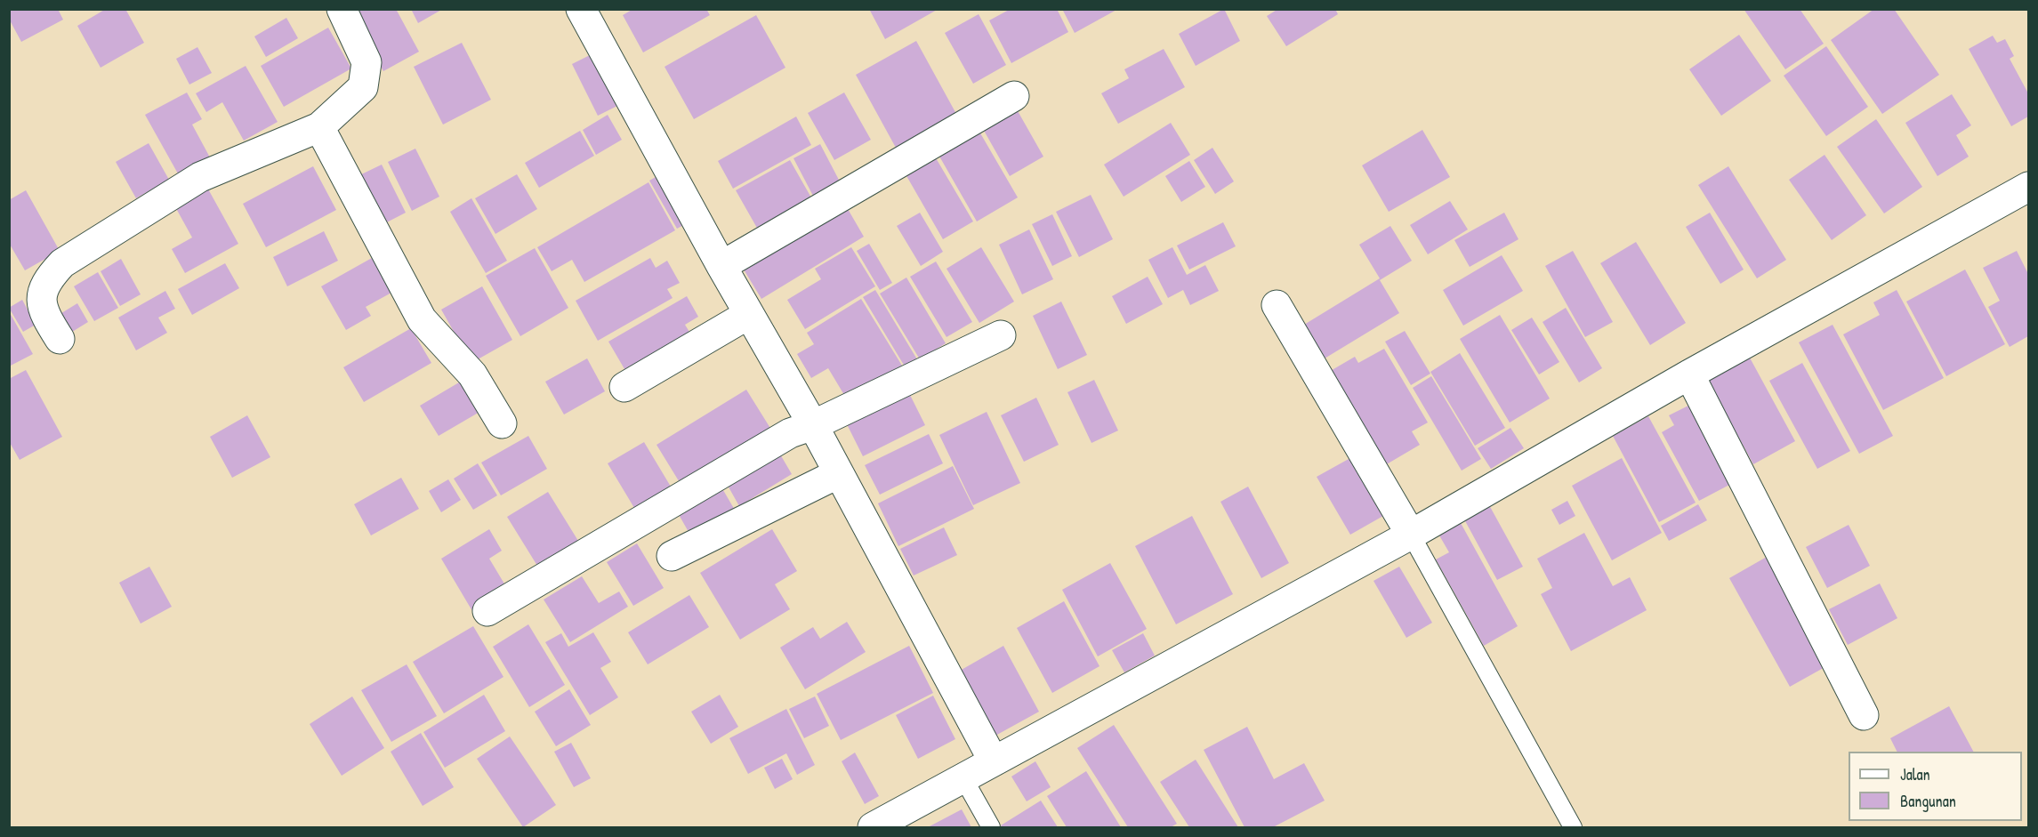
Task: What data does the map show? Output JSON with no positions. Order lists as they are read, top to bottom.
{
  "legend": ["Jalan", "Bangunan"]
}
